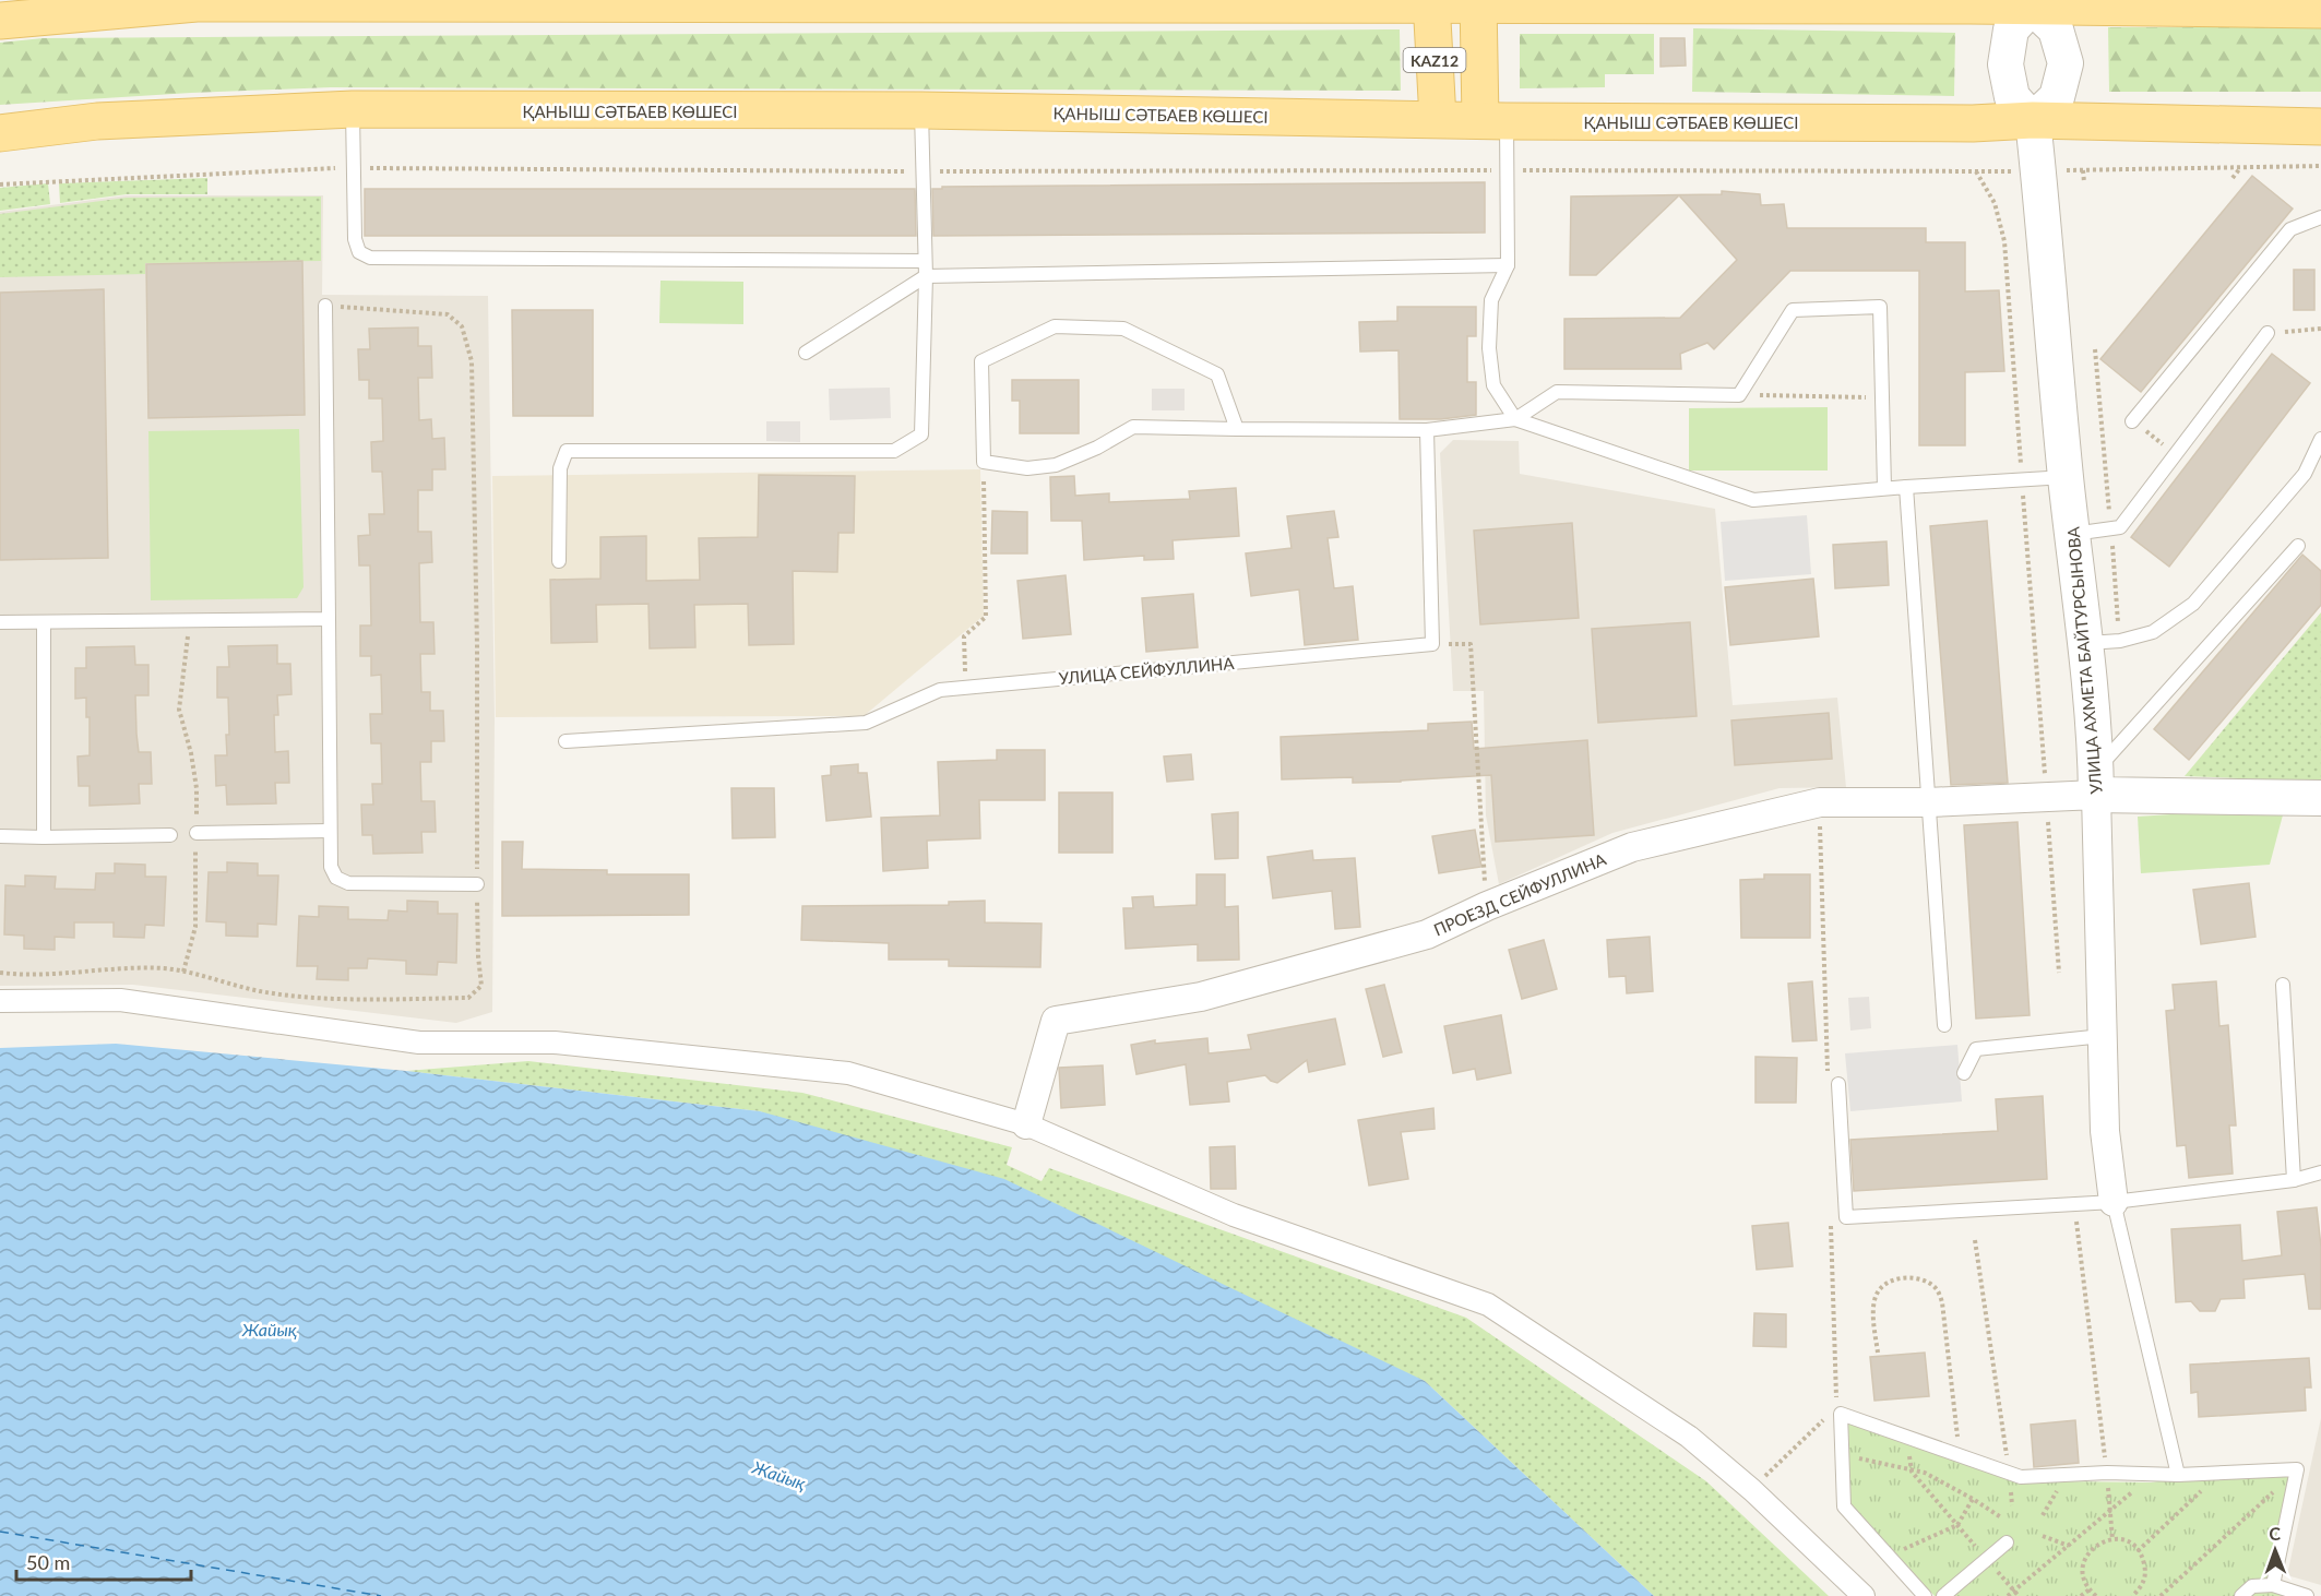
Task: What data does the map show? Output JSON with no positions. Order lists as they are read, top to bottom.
{
  "streets": {
    "main road": ["KAZ12", "ҚАНЫШ СӘТБАЕВ КӨШЕСІ"],
    "street": ["УЛИЦА АХМЕТА БАЙТУРСЫНОВА", "ПРОЕЗД СЕЙФУЛЛИНА"],
    "lane": ["УЛИЦА СЕЙФУЛЛИНА"]
  },
  "crossings": [
    ["KAZ12", "ҚАНЫШ СӘТБАЕВ КӨШЕСІ"],
    ["ҚАНЫШ СӘТБАЕВ КӨШЕСІ", "УЛИЦА АХМЕТА БАЙТУРСЫНОВА"],
    ["УЛИЦА АХМЕТА БАЙТУРСЫНОВА", "ПРОЕЗД СЕЙФУЛЛИНА"]
  ],
  "water": ["Жайық"],
  "scale_bar": "50 m",
  "north": "top"
}
